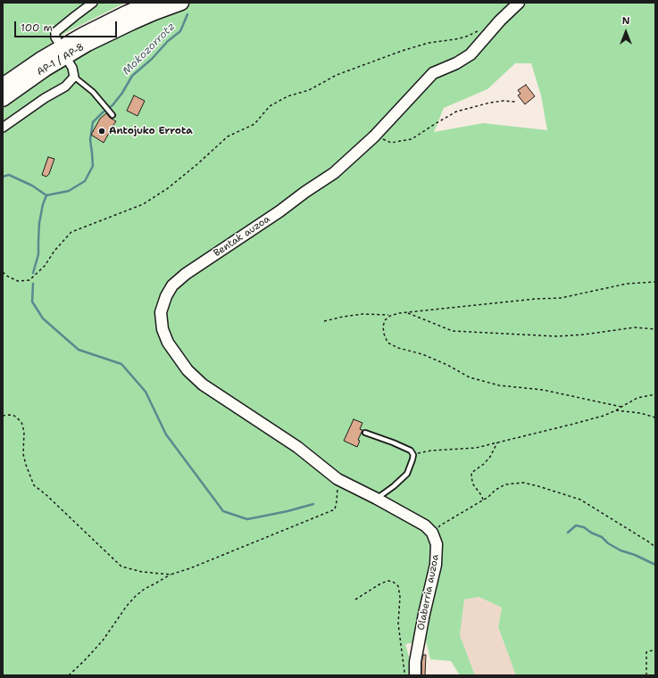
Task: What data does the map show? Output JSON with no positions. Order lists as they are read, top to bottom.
{
  "streets": {
    "highway": ["AP-1 / AP-8"],
    "street": ["Bentak auzoa", "Olaberria auzoa"]
  },
  "water": ["Mokozorrotz"],
  "places": ["Antojuko Errota"],
  "scale_bar": "100 m",
  "north": "top"
}
